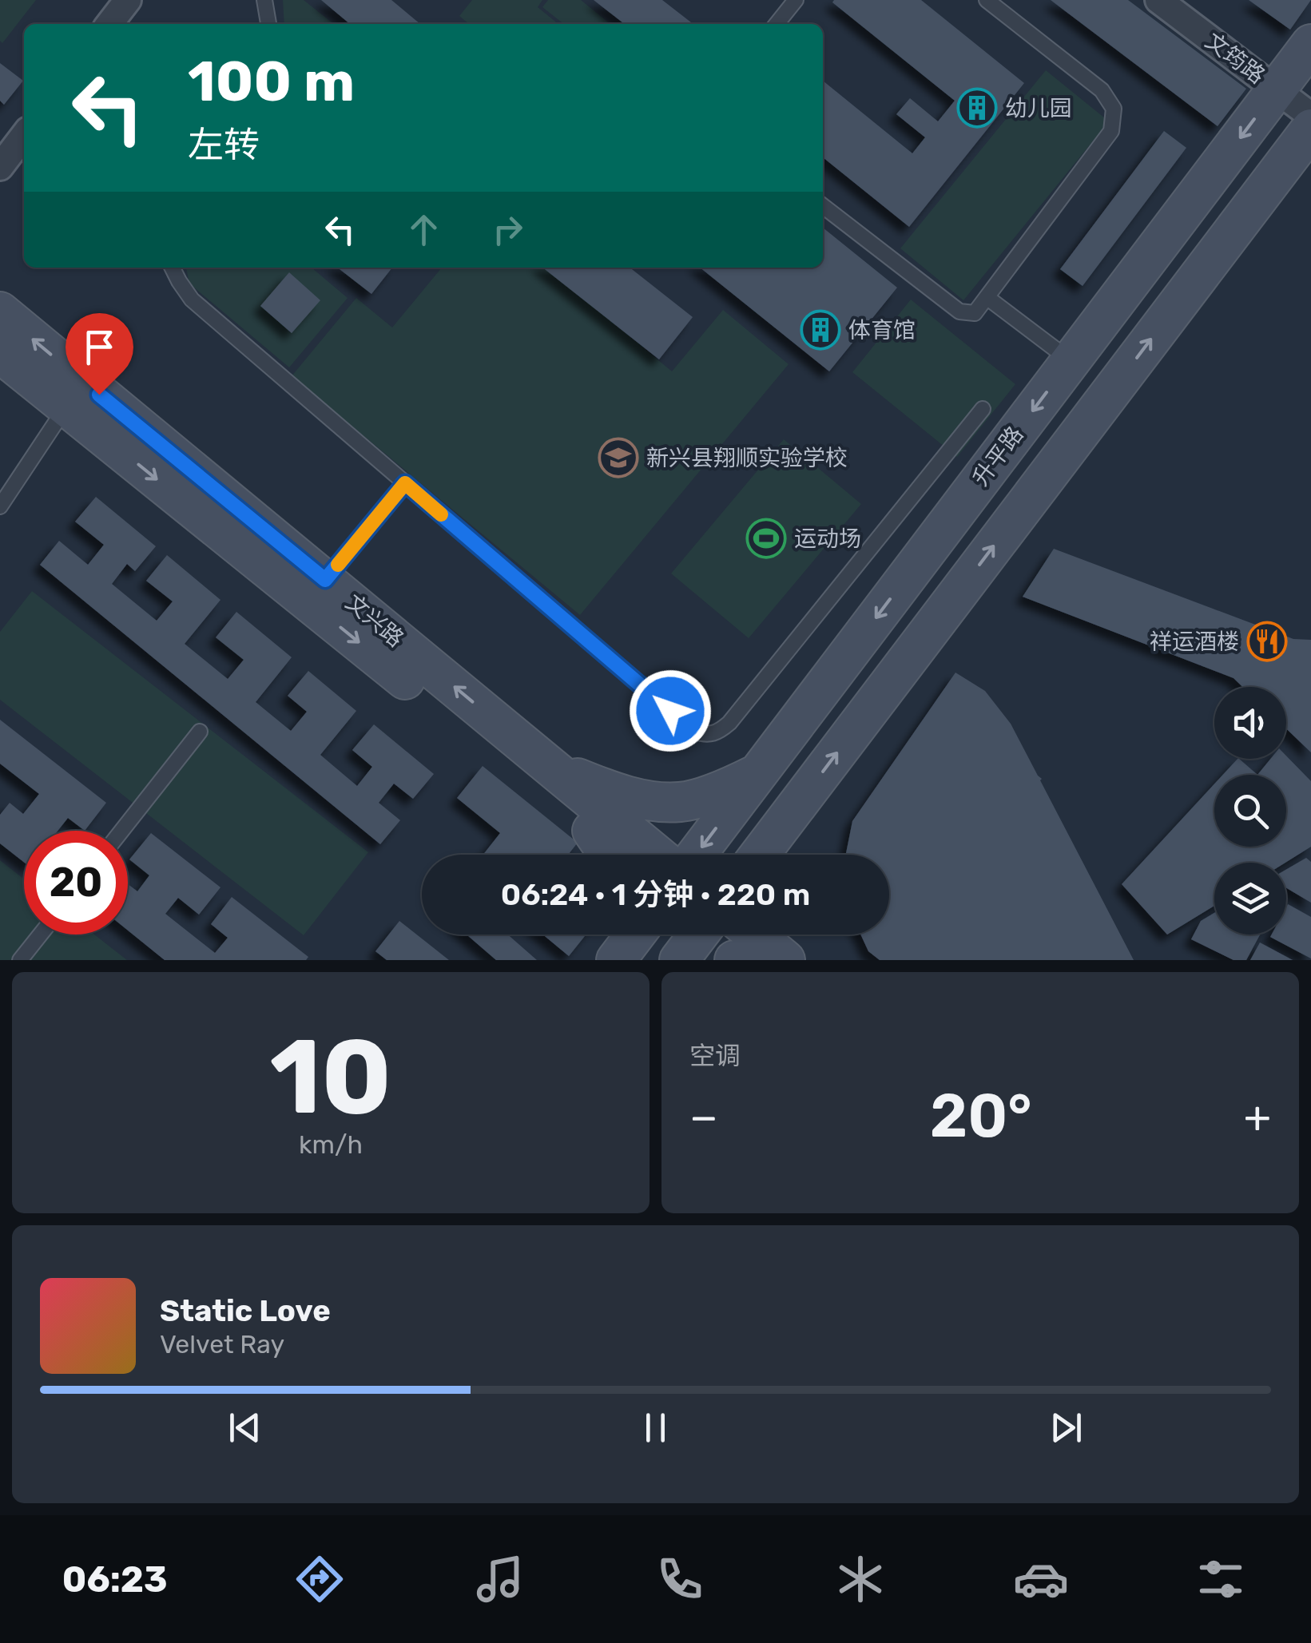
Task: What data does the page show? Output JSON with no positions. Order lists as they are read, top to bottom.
{
  "streets": {
    "street": ["文筠路", "升平路", "文兴路"]
  },
  "crossings": [
    ["文筠路", "升平路"]
  ],
  "places": {
    "building": ["幼儿园", "体育馆"],
    "school or university": ["新兴县翔顺实验学校"],
    "sports": ["运动场"],
    "restaurant": ["祥运酒楼"]
  },
  "page": {
    "turn": ["100 m", "左转"],
    "limit": "20",
    "trip": "06:24 · 1 分钟 · 220 m",
    "tile": [
      ["10", "km/h"],
      "空调"
    ],
    "heat": ["−", "20°", "+"],
    "song": ["Static Love", "Velvet Ray"],
    "tabs": "06:23"
  }
}
